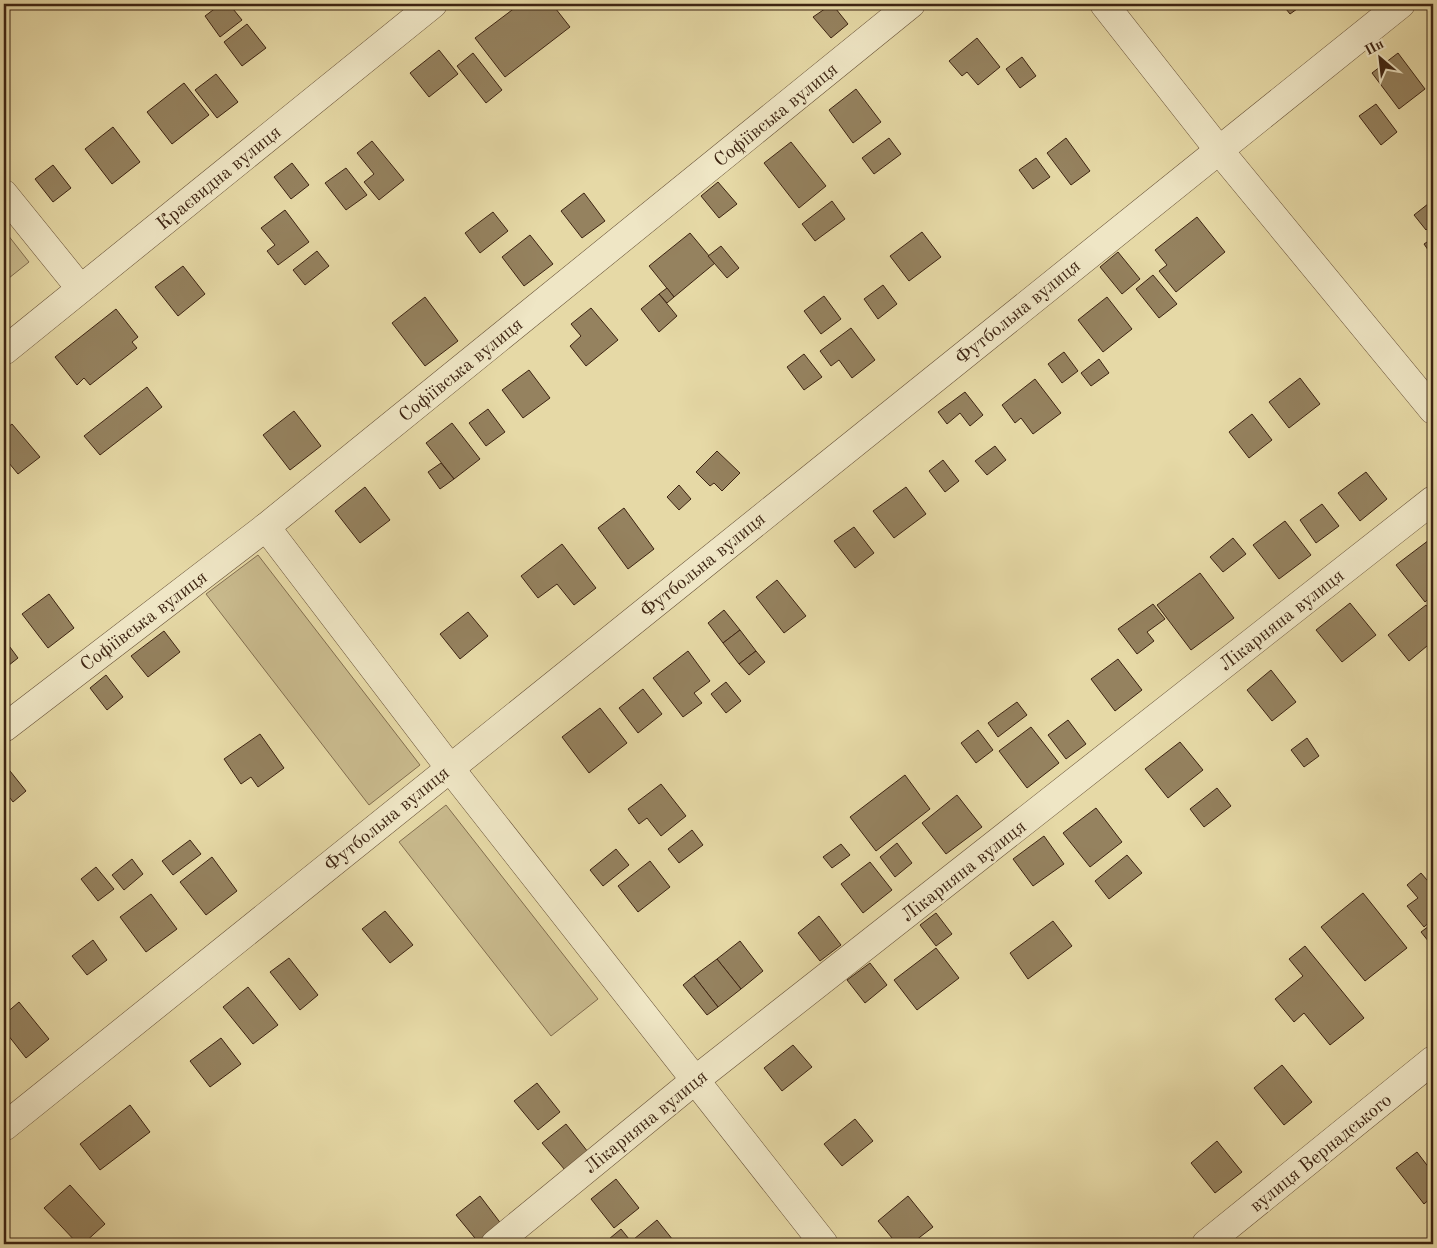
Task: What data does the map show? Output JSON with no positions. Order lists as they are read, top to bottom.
{
  "streets": {
    "street": [
      "Софіївська вулиця",
      "Краєвидна вулиця",
      "Футбольна вулиця",
      "Лікарняна вулиця",
      "вулиця Вернадського"
    ]
  },
  "north": "top left"
}
